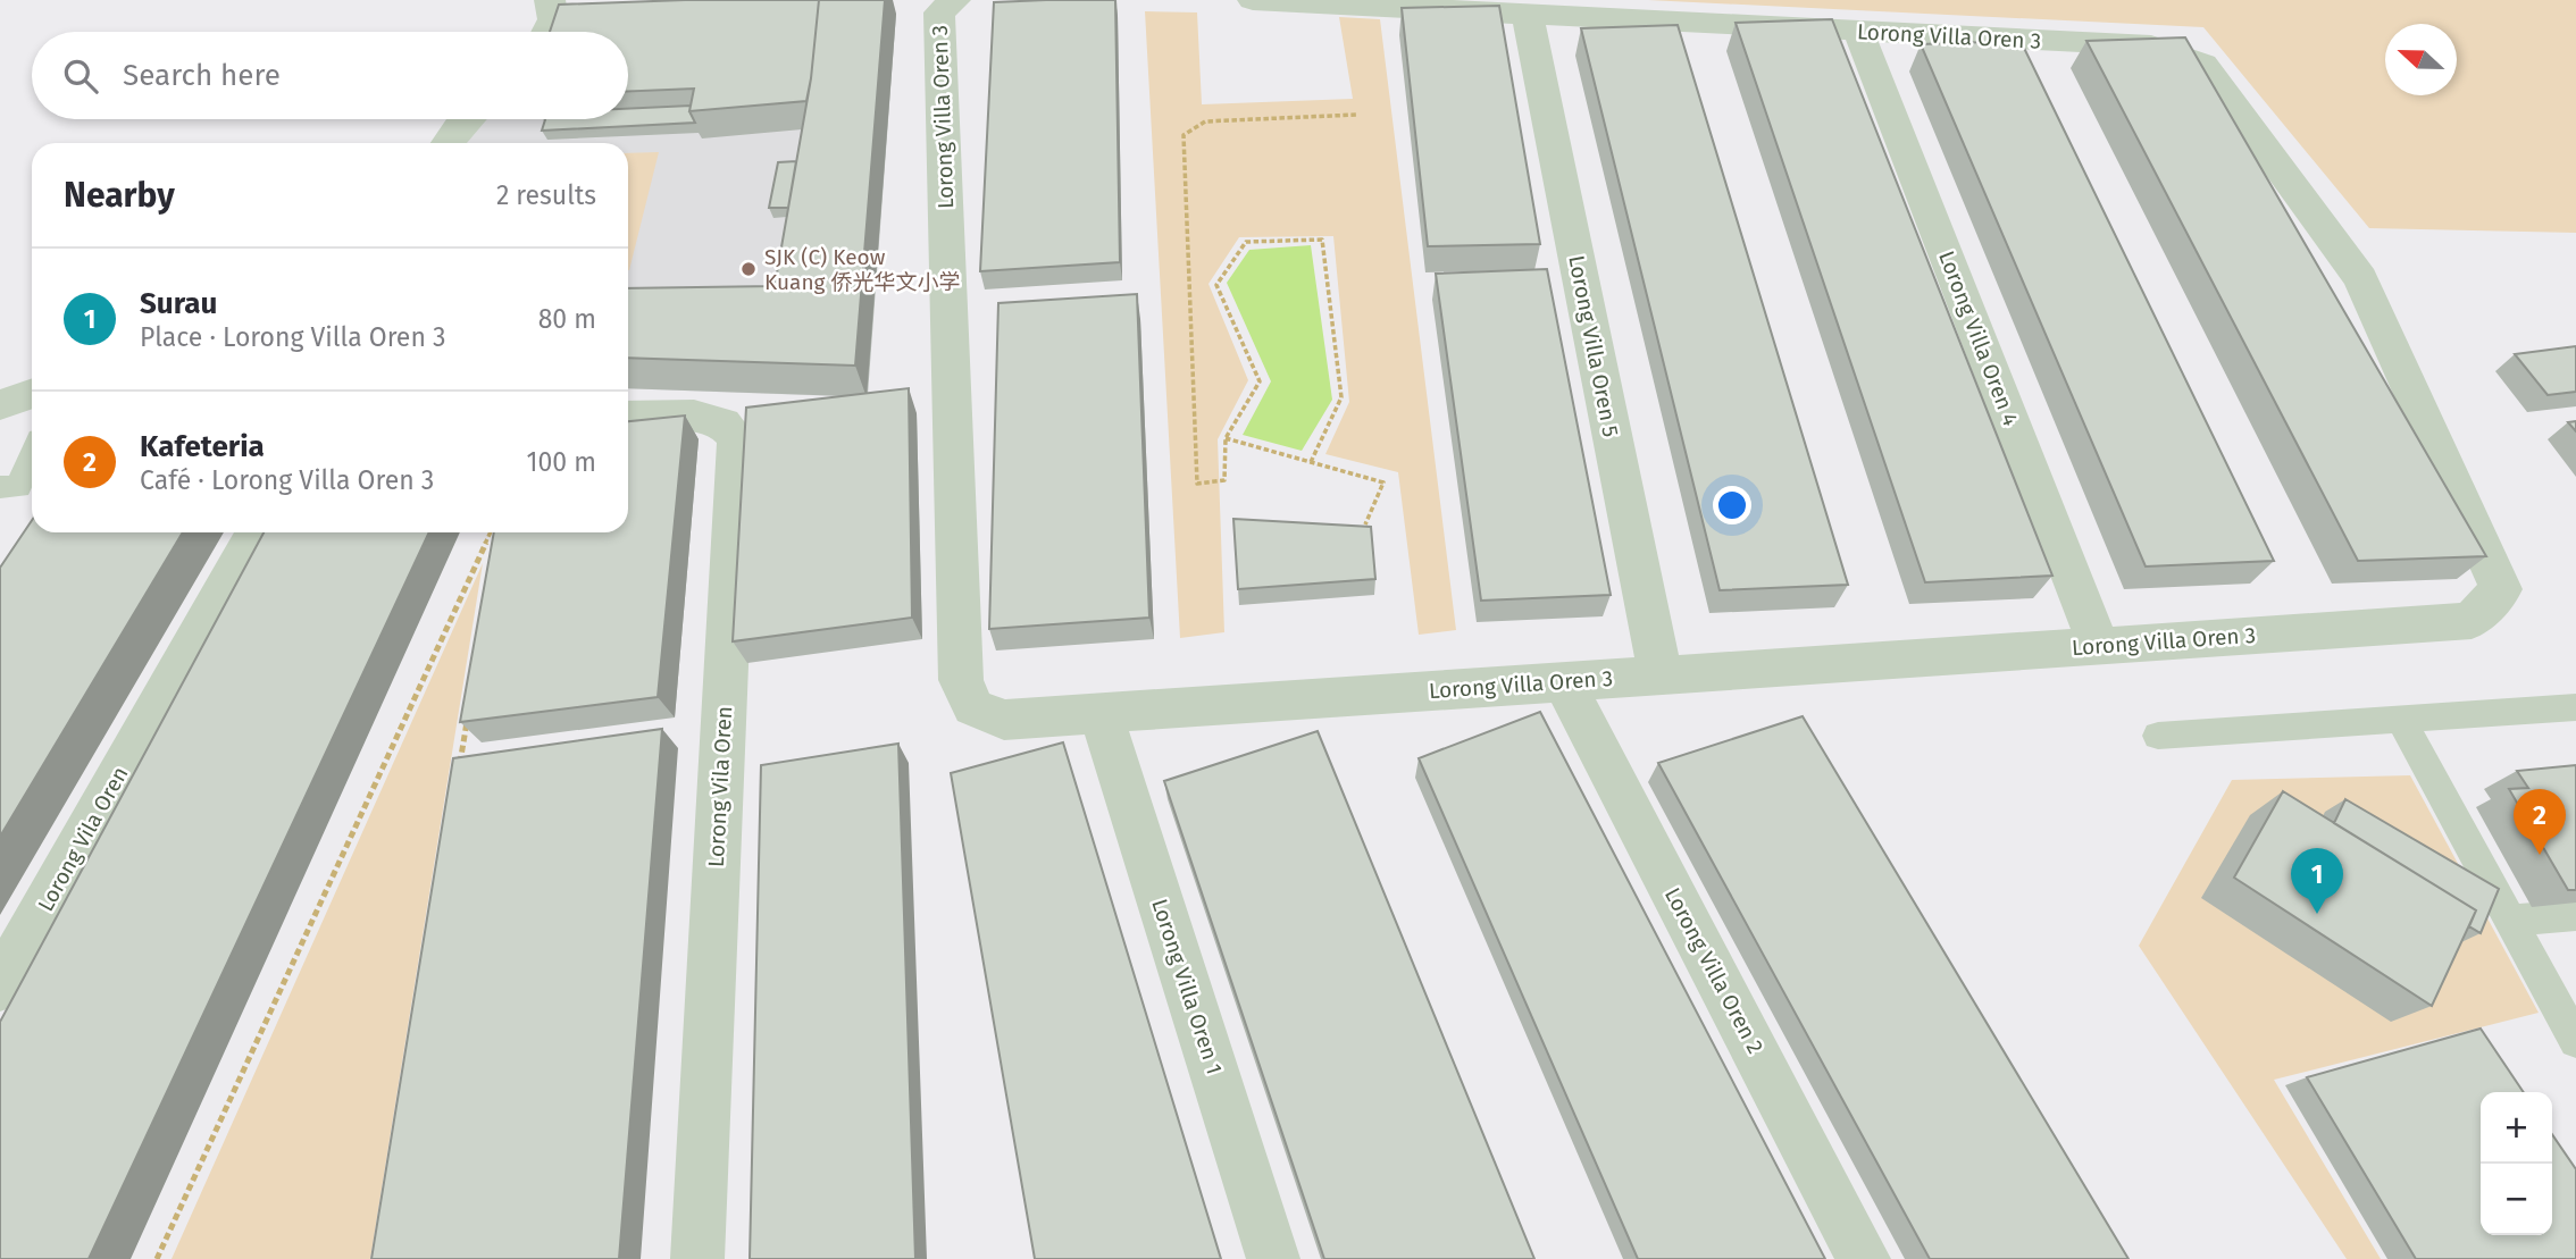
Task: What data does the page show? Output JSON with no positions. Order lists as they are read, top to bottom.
{
  "streets": {
    "street": [
      "Lorong Villa Oren 3",
      "Lorong Villa Oren 4",
      "Lorong Villa Oren 5",
      "Lorong Vila Oren",
      "Lorong Villa Oren 2",
      "Lorong Villa Oren 1"
    ]
  },
  "crossings": [
    ["Lorong Villa Oren 3", "Lorong Villa Oren 4"],
    ["Lorong Villa Oren 3", "Lorong Villa Oren 5"],
    ["Lorong Villa Oren 3", "Lorong Villa Oren 2"],
    ["Lorong Villa Oren 3", "Lorong Villa Oren 1"]
  ],
  "places": ["SJK (C) Keow Kuang 侨光华文小学"],
  "north": "left",
  "page": {
    "search": "Search here",
    "heading": ["Nearby", "2 results"],
    "list": [
      {
        "mark": "1",
        "name": "Surau",
        "note": "Place · Lorong Villa Oren 3",
        "value": "80 m"
      },
      {
        "mark": "2",
        "name": "Kafeteria",
        "note": "Café · Lorong Villa Oren 3",
        "value": "100 m"
      }
    ],
    "pins": ["2", "1"],
    "map_buttons": ["+", "−"]
  }
}
